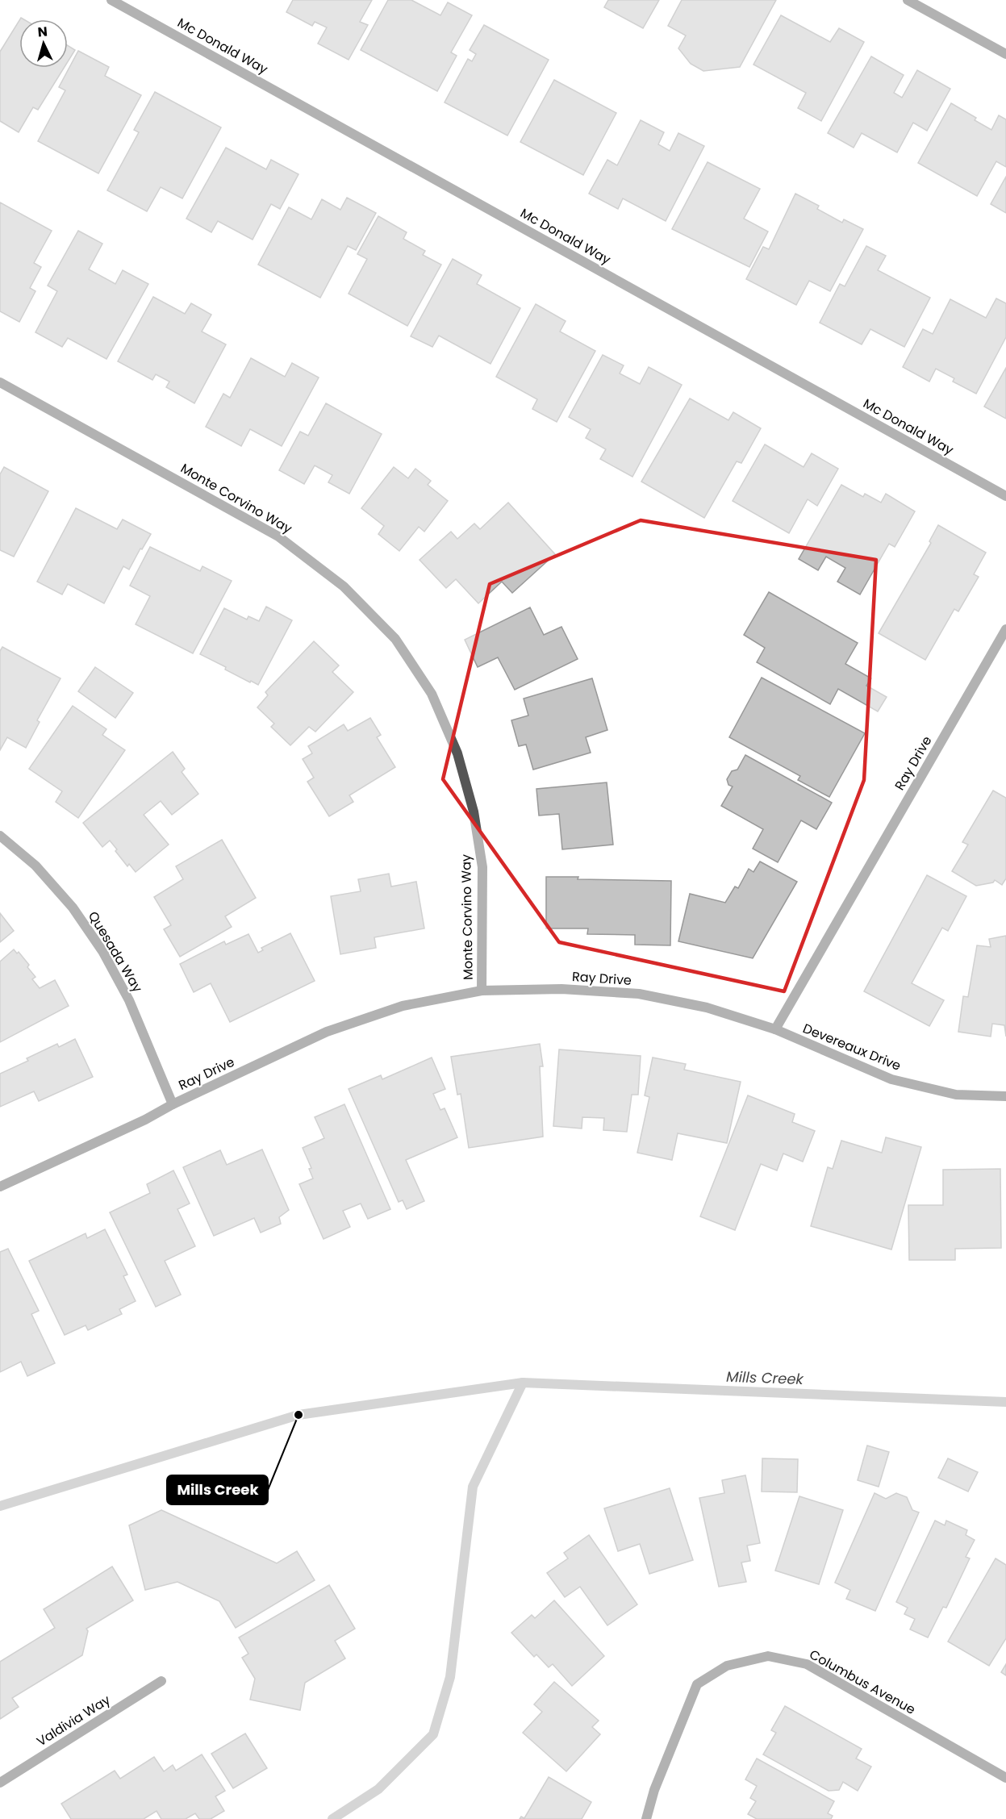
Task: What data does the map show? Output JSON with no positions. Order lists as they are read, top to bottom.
{
  "streets": {
    "street": [
      "Mc Donald Way",
      "Monte Corvino Way",
      "Ray Drive",
      "Quesada Way",
      "Devereaux Drive",
      "Columbus Avenue",
      "Valdivia Way"
    ]
  },
  "crossings": [
    ["Monte Corvino Way", "Ray Drive"],
    ["Ray Drive", "Quesada Way"],
    ["Ray Drive", "Devereaux Drive"]
  ],
  "water": ["Mills Creek"],
  "places": ["Mills Creek"],
  "north": "top"
}
